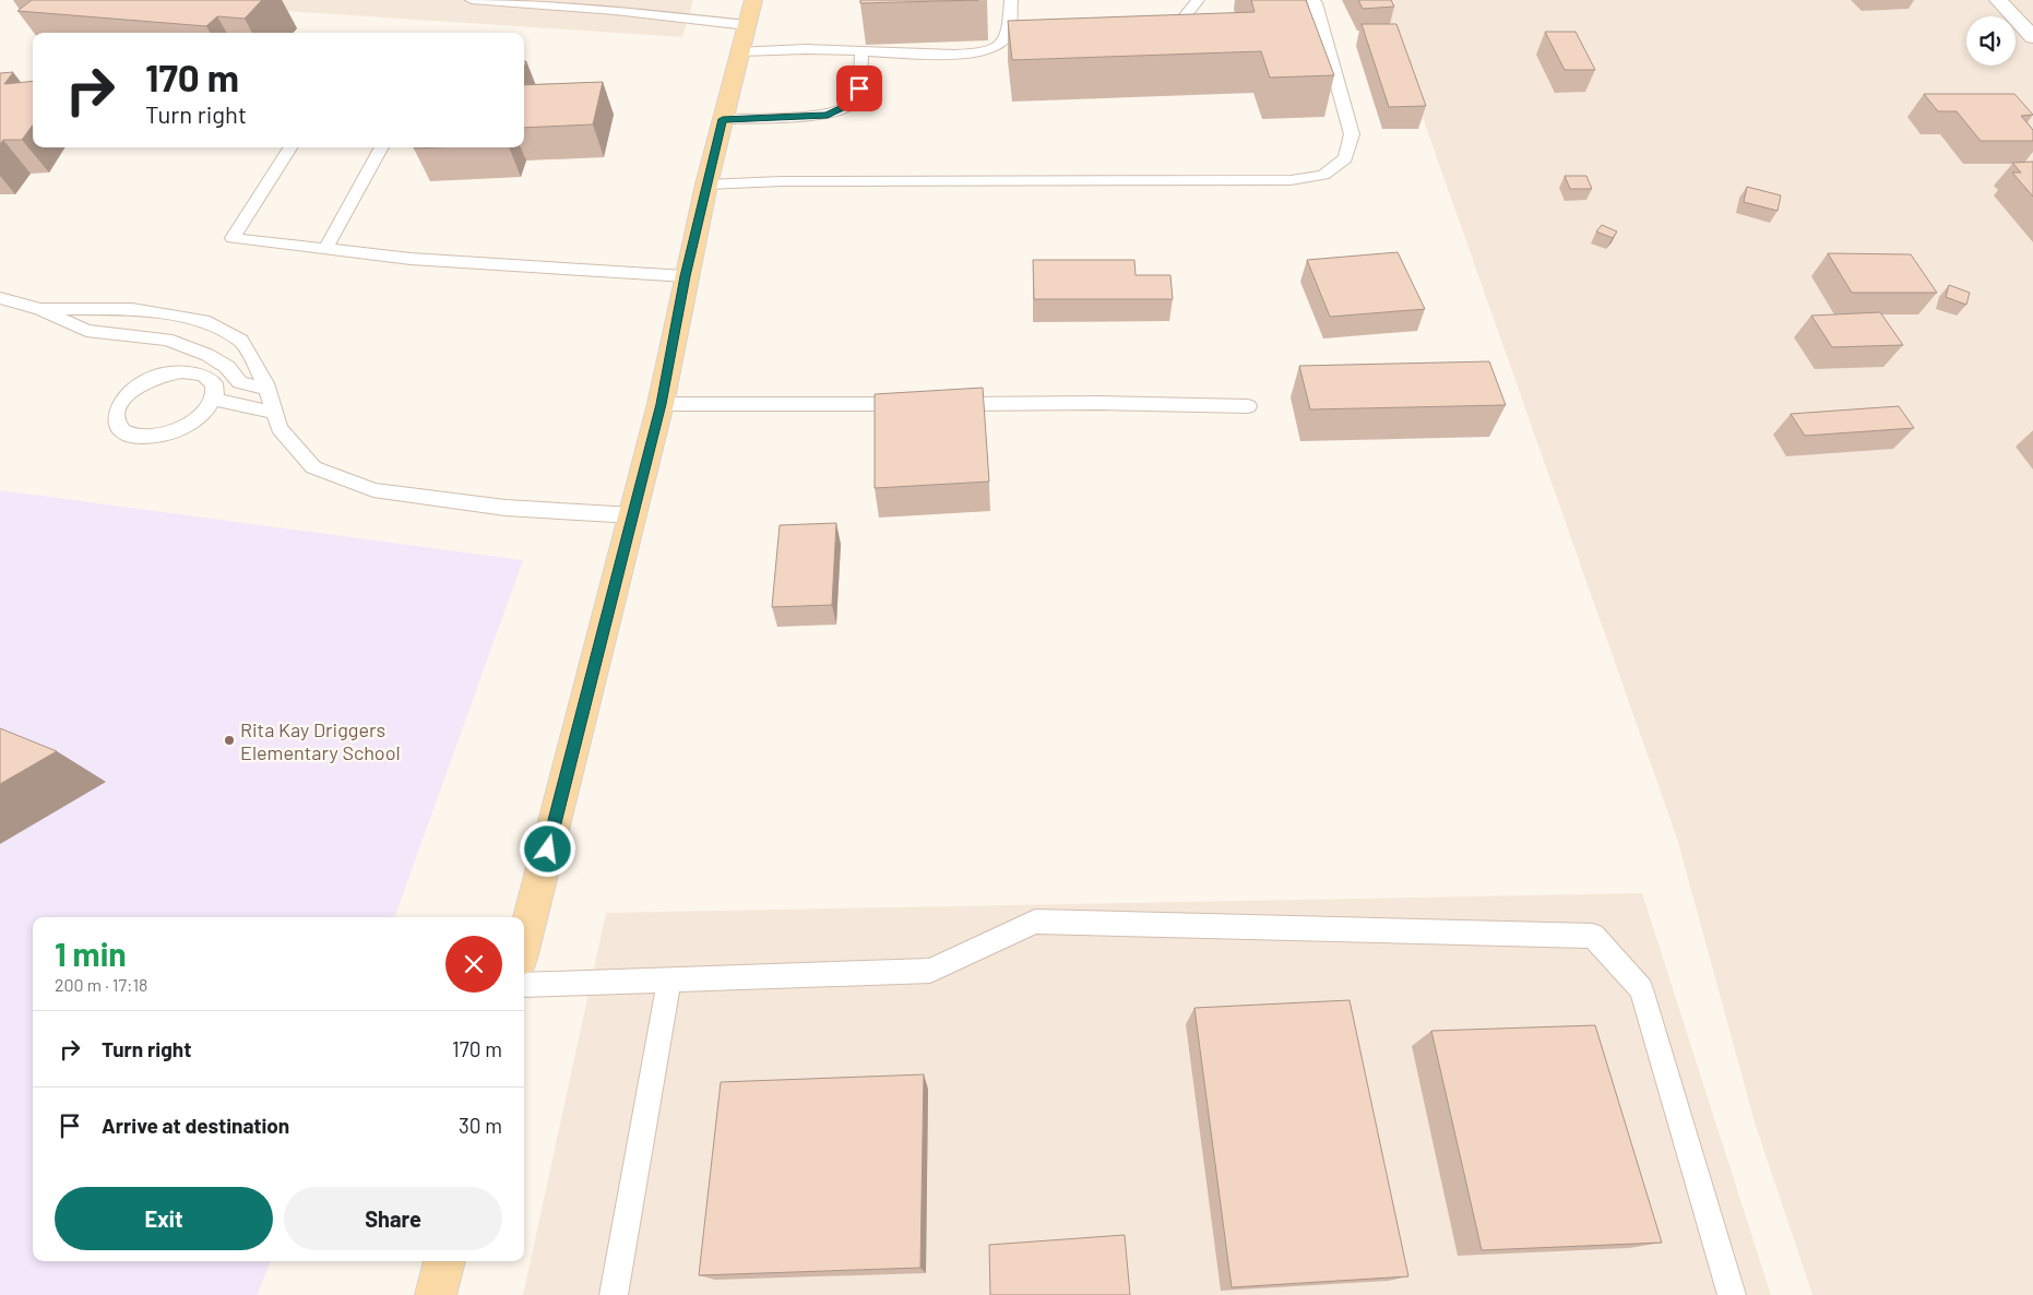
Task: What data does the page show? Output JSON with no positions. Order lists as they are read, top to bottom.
{
  "places": ["Rita Kay Driggers Elementary School"],
  "page": {
    "turn": ["170 m", "Turn right"],
    "heading": ["1 min", "200 m · 17:18"],
    "list": [
      {
        "name": "Turn right",
        "value": "170 m"
      },
      {
        "name": "Arrive at destination",
        "value": "30 m"
      }
    ],
    "buttons": ["Exit", "Share"]
  }
}
